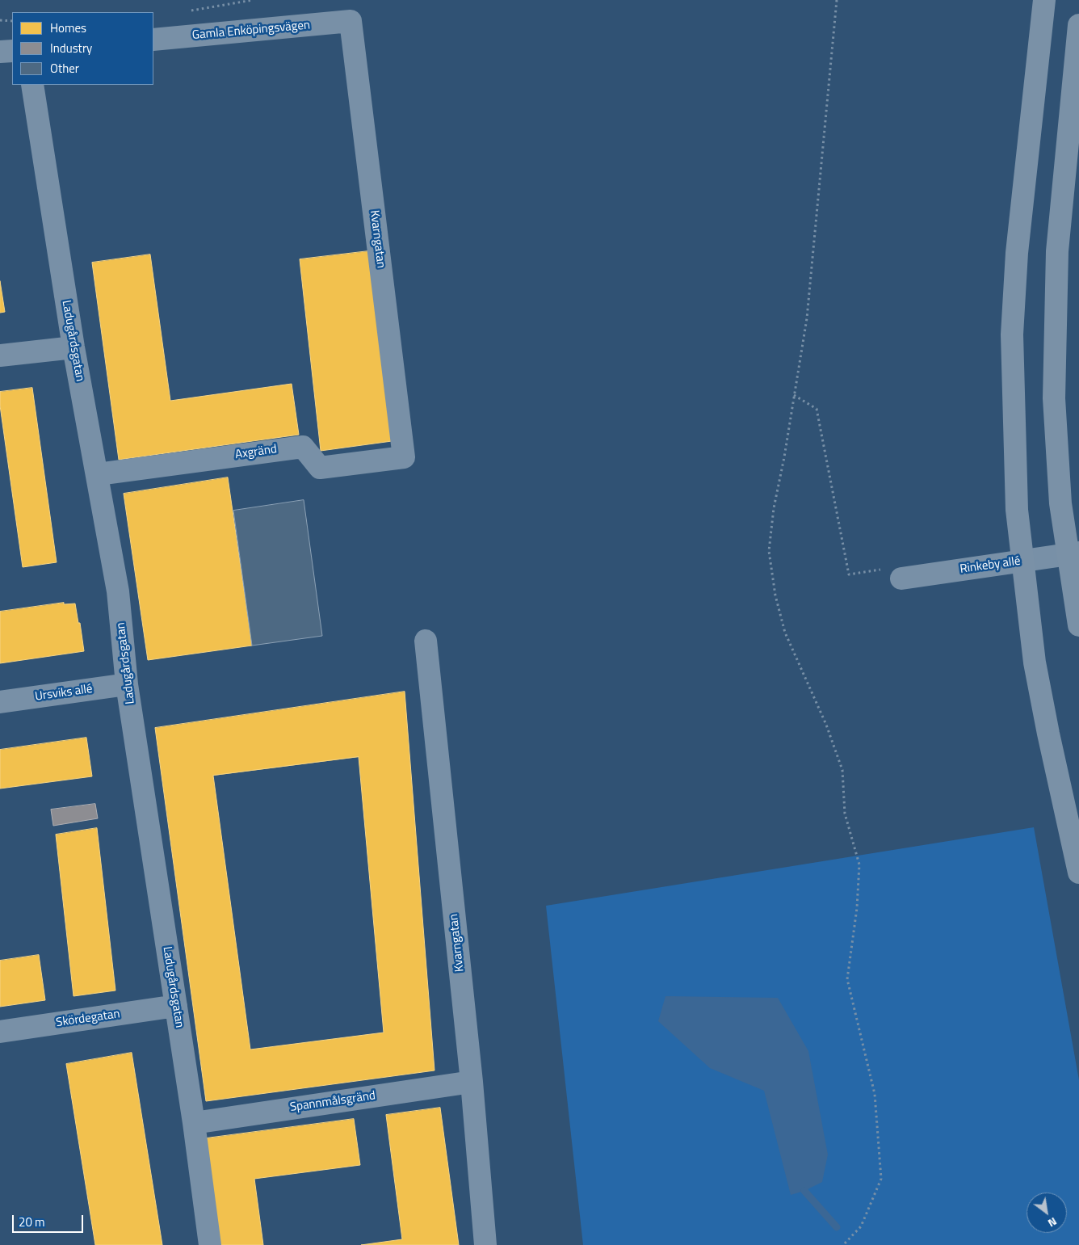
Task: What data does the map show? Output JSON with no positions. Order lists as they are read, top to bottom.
{
  "streets": {
    "street": [
      "Gamla Enköpingsvägen",
      "Kvarngatan",
      "Ladugårdsgatan",
      "Axgränd",
      "Rinkeby allé",
      "Ursviks allé",
      "Skördegatan",
      "Spannmålsgränd"
    ]
  },
  "crossings": [
    ["Gamla Enköpingsvägen", "Kvarngatan"],
    ["Kvarngatan", "Axgränd"],
    ["Kvarngatan", "Spannmålsgränd"],
    ["Ladugårdsgatan", "Axgränd"],
    ["Ladugårdsgatan", "Ursviks allé"],
    ["Ladugårdsgatan", "Skördegatan"],
    ["Ladugårdsgatan", "Spannmålsgränd"]
  ],
  "legend": ["Homes", "Industry", "Other"],
  "scale_bar": "20 m",
  "north": "bottom right"
}
